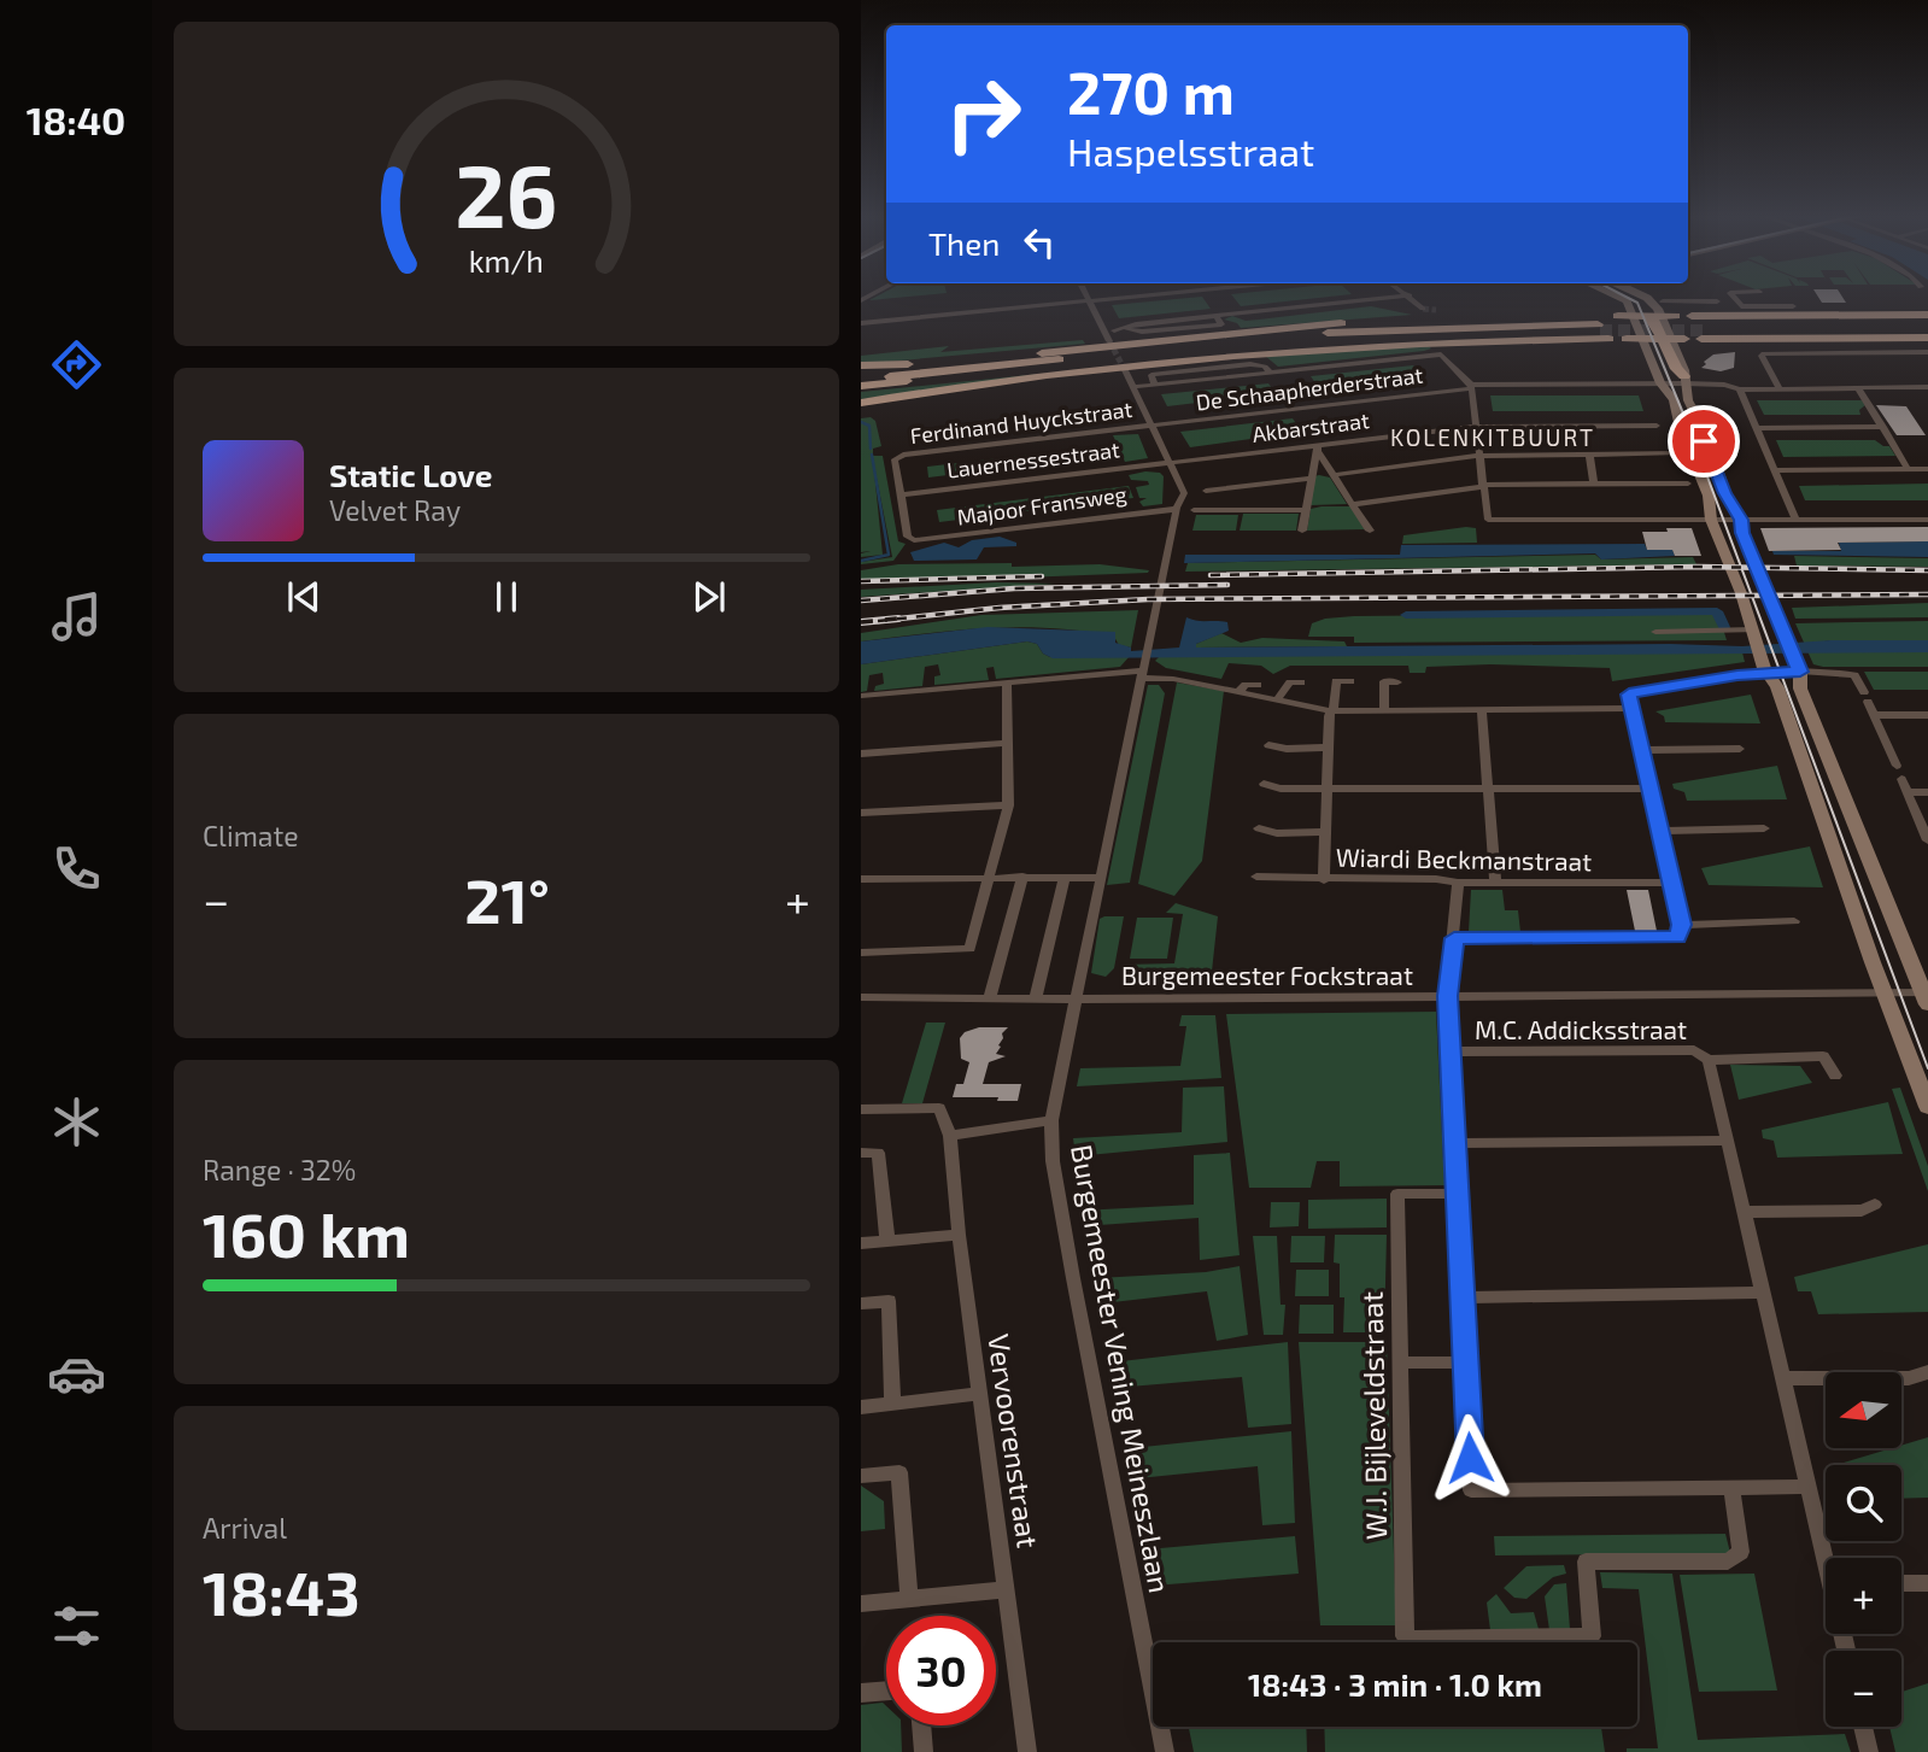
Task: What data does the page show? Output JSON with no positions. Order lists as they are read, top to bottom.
{
  "streets": {
    "street": [
      "De Schaapherderstraat",
      "Ferdinand Huyckstraat",
      "Akbarstraat",
      "Lauernessestraat",
      "Majoor Fransweg",
      "Wiardi Beckmanstraat",
      "Burgemeester Fockstraat",
      "M.C. Addicksstraat",
      "Burgemeester Vening Meineszlaan",
      "W.J. Bijleveldstraat",
      "Vervoorenstraat"
    ]
  },
  "crossings": [
    ["De Schaapherderstraat", "Ferdinand Huyckstraat"],
    ["Ferdinand Huyckstraat", "Lauernessestraat"],
    ["Ferdinand Huyckstraat", "Majoor Fransweg"],
    ["Akbarstraat", "Lauernessestraat"],
    ["Akbarstraat", "Burgemeester Vening Meineszlaan"],
    ["Lauernessestraat", "Majoor Fransweg"],
    ["Lauernessestraat", "Burgemeester Vening Meineszlaan"],
    ["Majoor Fransweg", "Burgemeester Vening Meineszlaan"],
    ["Burgemeester Fockstraat", "Burgemeester Vening Meineszlaan"]
  ],
  "districts": ["KOLENKITBUURT"],
  "north": "left",
  "page": {
    "tabs": "18:40",
    "turn": ["270 m", "Haspelsstraat"],
    "then": "Then",
    "song": ["Static Love", "Velvet Ray"],
    "tile": [
      "Climate",
      ["Range · 32%", "160 km"],
      ["Arrival", "18:43"]
    ],
    "heat": ["−", "21°", "+"],
    "map_buttons": ["+", "−"],
    "limit": "30",
    "trip": "18:43 · 3 min · 1.0 km",
    "gauge": ["26", "km/h"]
  }
}
